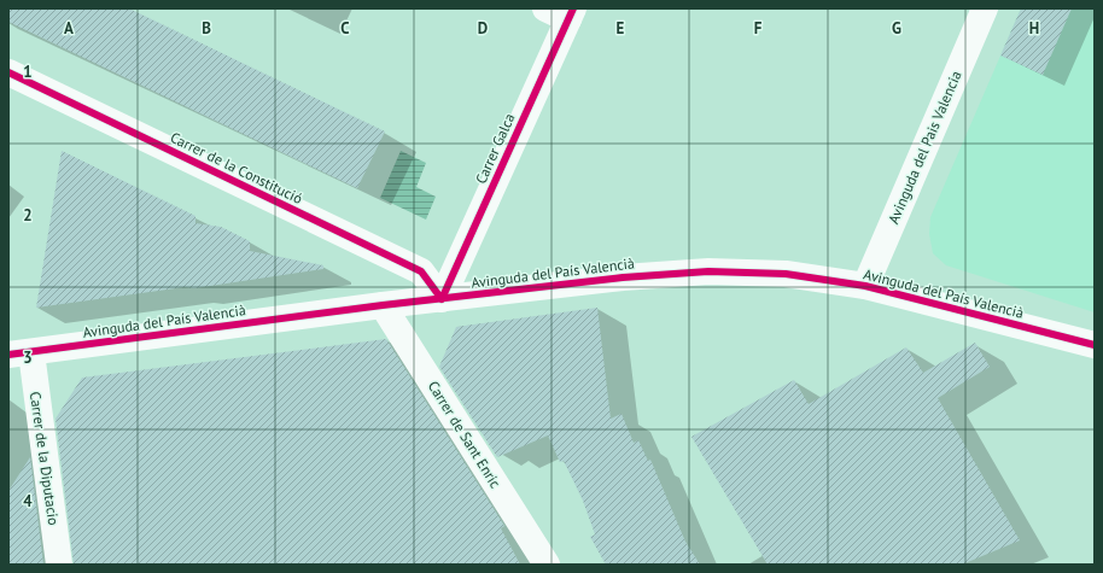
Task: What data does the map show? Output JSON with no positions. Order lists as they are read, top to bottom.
{
  "streets": {
    "street": [
      "Avinguda del Pais Valencia",
      "Carrer Galca",
      "Carrer de la Constitució",
      "Avinguda del País Valencià",
      "Carrer de Sant Enric",
      "Carrer de la Diputacio"
    ]
  },
  "crossings": [
    ["Avinguda del Pais Valencia", "Avinguda del País Valencià"],
    ["Carrer Galca", "Carrer de la Constitució"],
    ["Carrer Galca", "Avinguda del País Valencià"],
    ["Carrer de la Constitució", "Avinguda del País Valencià"],
    ["Avinguda del País Valencià", "Carrer de Sant Enric"],
    ["Avinguda del País Valencià", "Carrer de la Diputacio"]
  ],
  "grid": {
    "columns": [
      "A",
      "B",
      "C",
      "D",
      "E",
      "F",
      "G",
      "H"
    ],
    "rows": [
      "1",
      "2",
      "3",
      "4"
    ]
  }
}
